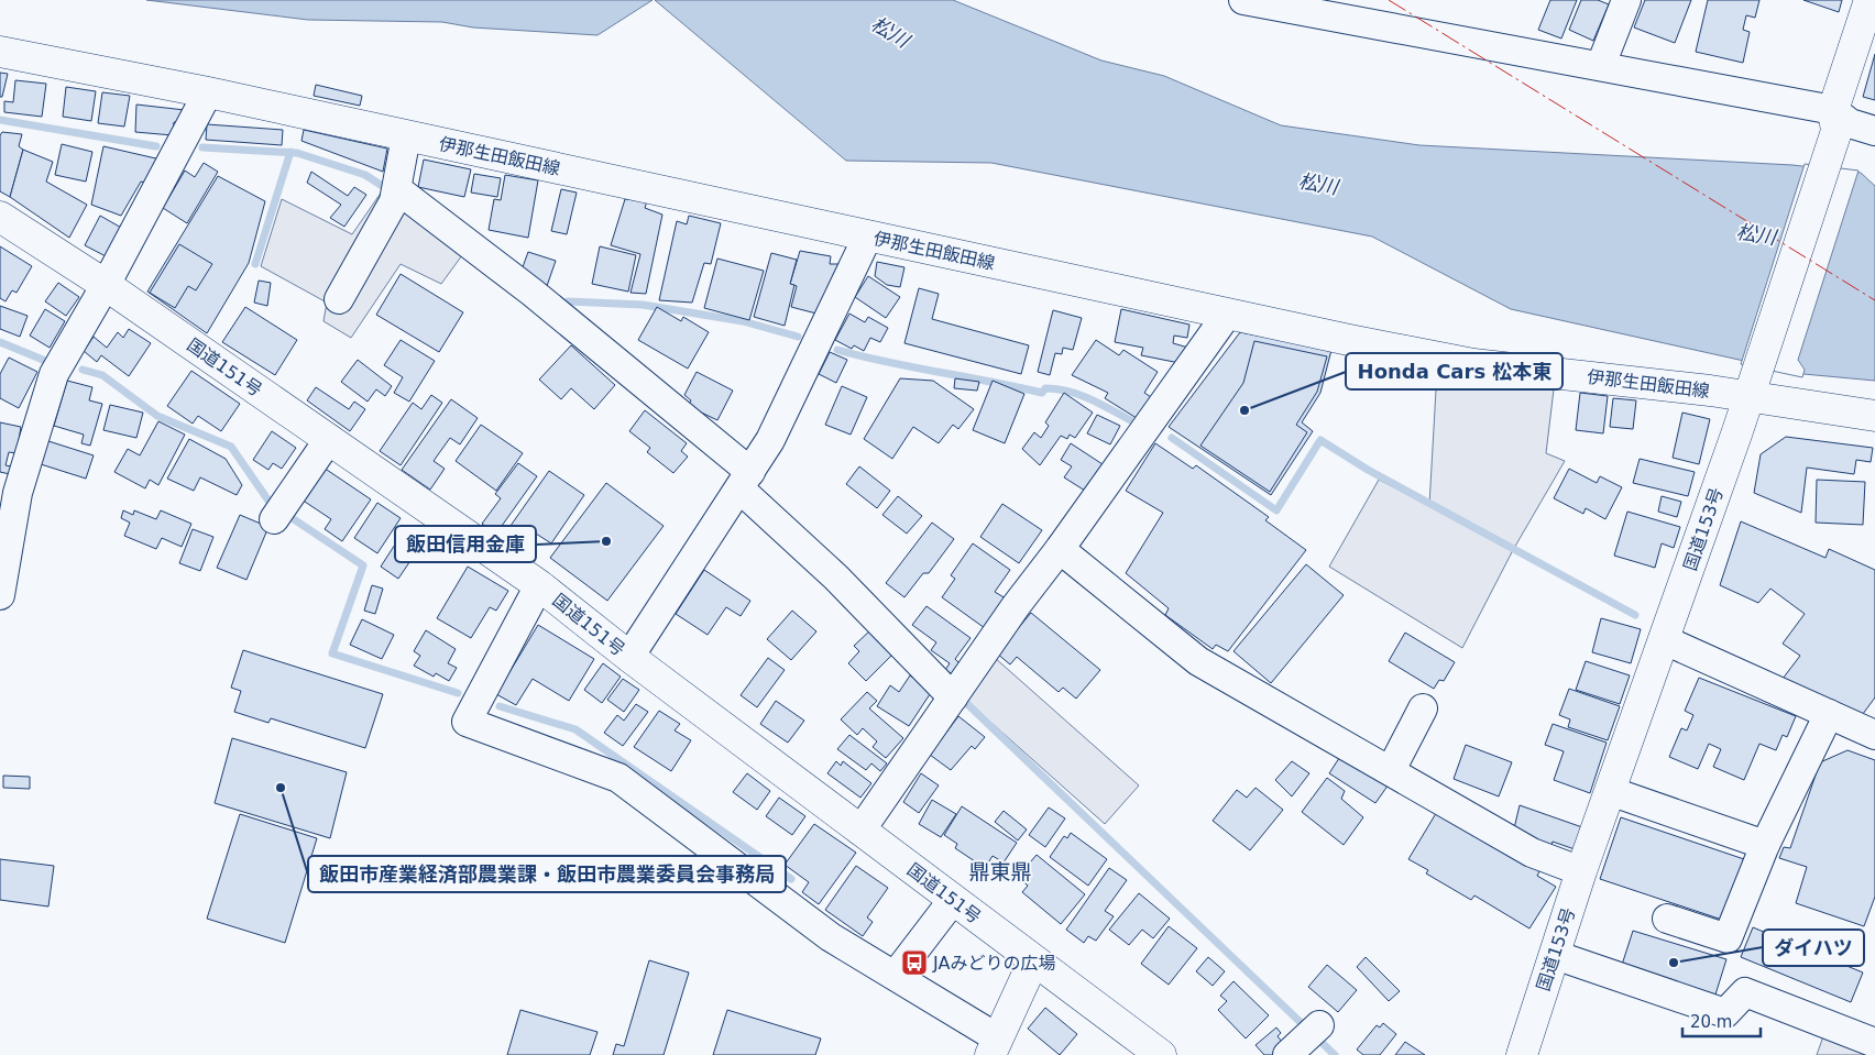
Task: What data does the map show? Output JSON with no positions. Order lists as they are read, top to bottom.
{
  "streets": {
    "main road": ["伊那生田飯田線", "国道151号", "国道153号"]
  },
  "crossings": [
    ["伊那生田飯田線", "国道153号"]
  ],
  "districts": ["鼎東鼎"],
  "water": ["松川"],
  "places": {
    "other": [
      "Honda Cars 松本東",
      "飯田信用金庫",
      "飯田市産業経済部農業課・飯田市農業委員会事務局",
      "ダイハツ"
    ],
    "bus stop": ["JAみどりの広場"]
  },
  "scale_bar": "20 m"
}
